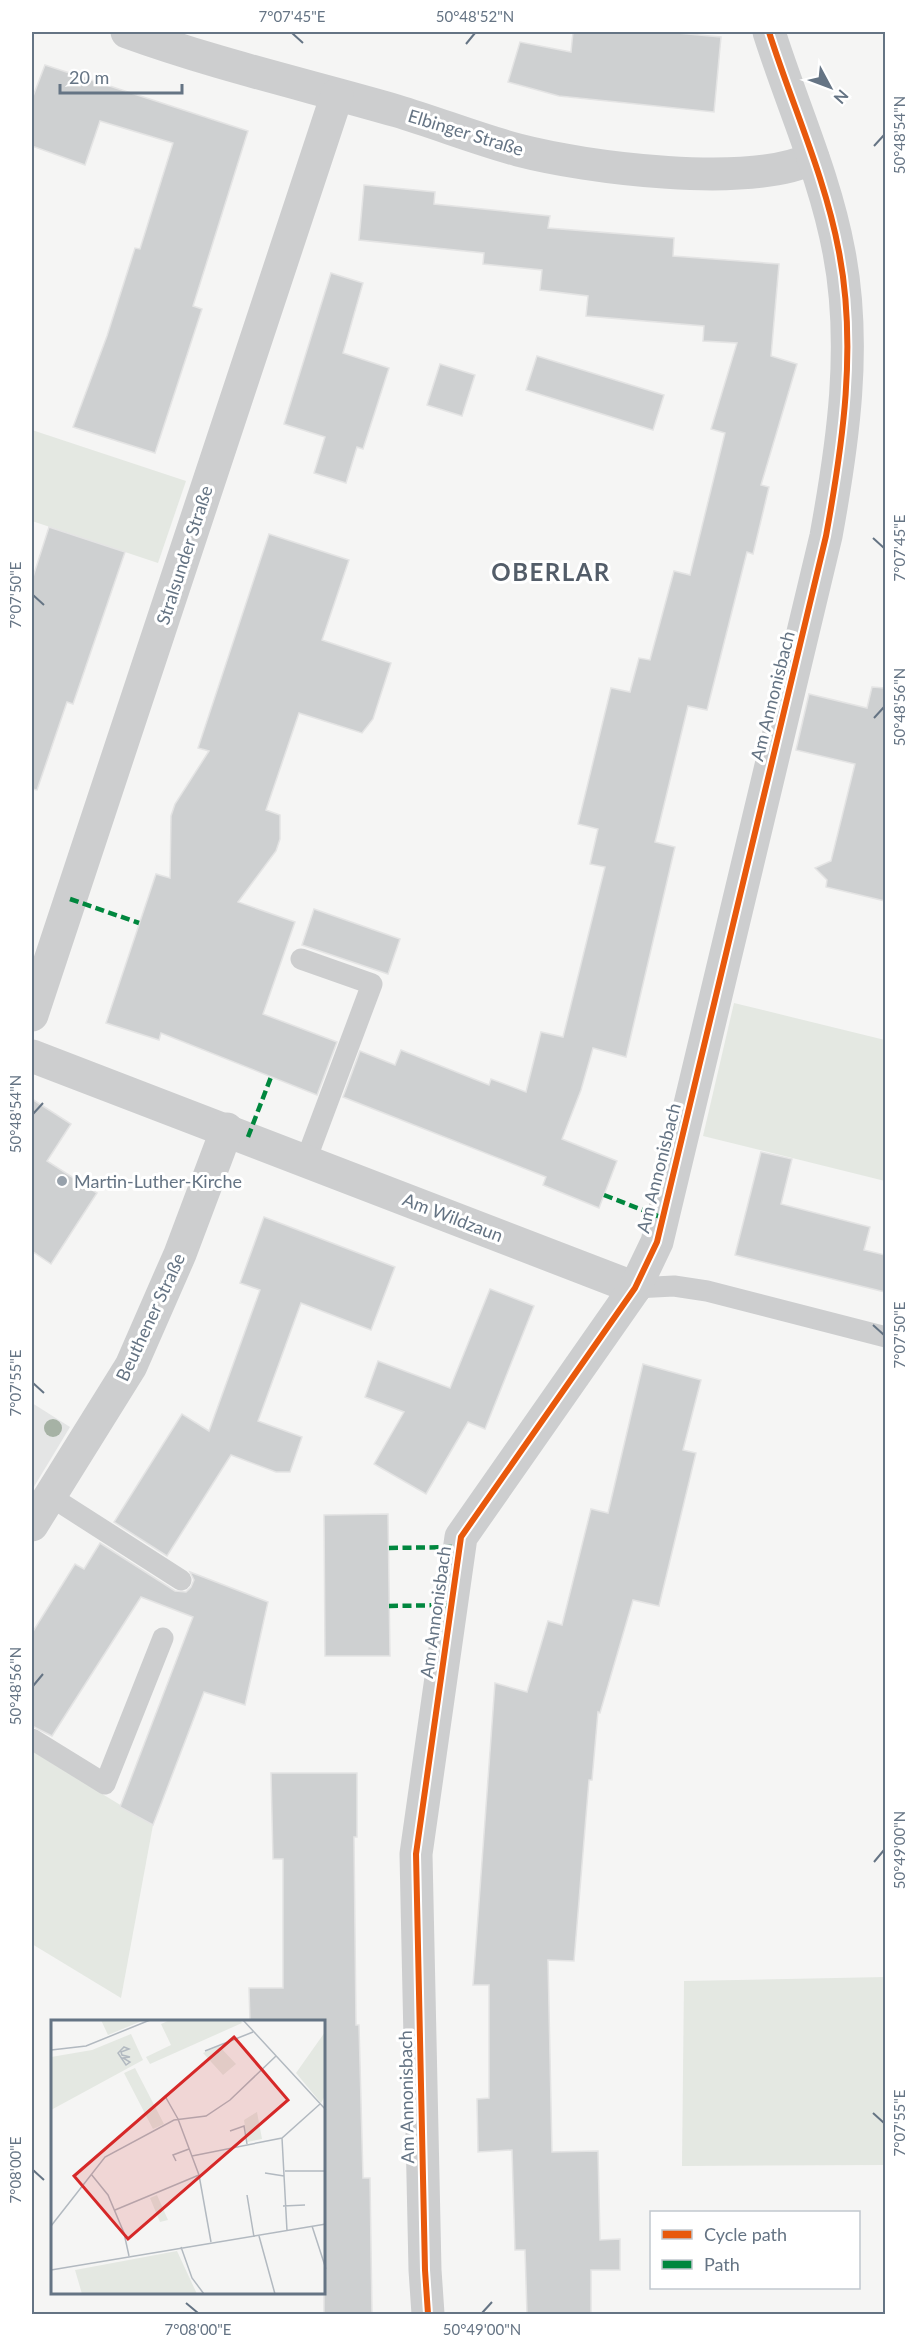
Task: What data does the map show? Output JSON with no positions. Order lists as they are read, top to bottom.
{
  "streets": {
    "street": [
      "Elbinger Straße",
      "Stralsunder Straße",
      "Am Annonisbach",
      "Am Wildzaun",
      "Beuthener Straße"
    ]
  },
  "crossings": [
    ["Elbinger Straße", "Stralsunder Straße"],
    ["Elbinger Straße", "Am Annonisbach"],
    ["Am Annonisbach", "Am Wildzaun"],
    ["Am Wildzaun", "Beuthener Straße"]
  ],
  "districts": ["OBERLAR"],
  "places": ["Martin-Luther-Kirche"],
  "legend": ["Cycle path", "Path"],
  "scale_bar": "20 m",
  "north": "bottom right",
  "coordinates": [
    "7°07'45\"E",
    "50°48'52\"N",
    "50°48'54\"N",
    "7°07'50\"E",
    "50°48'56\"N",
    "7°07'55\"E",
    "50°49'00\"N",
    "7°08'00\"E"
  ]
}
